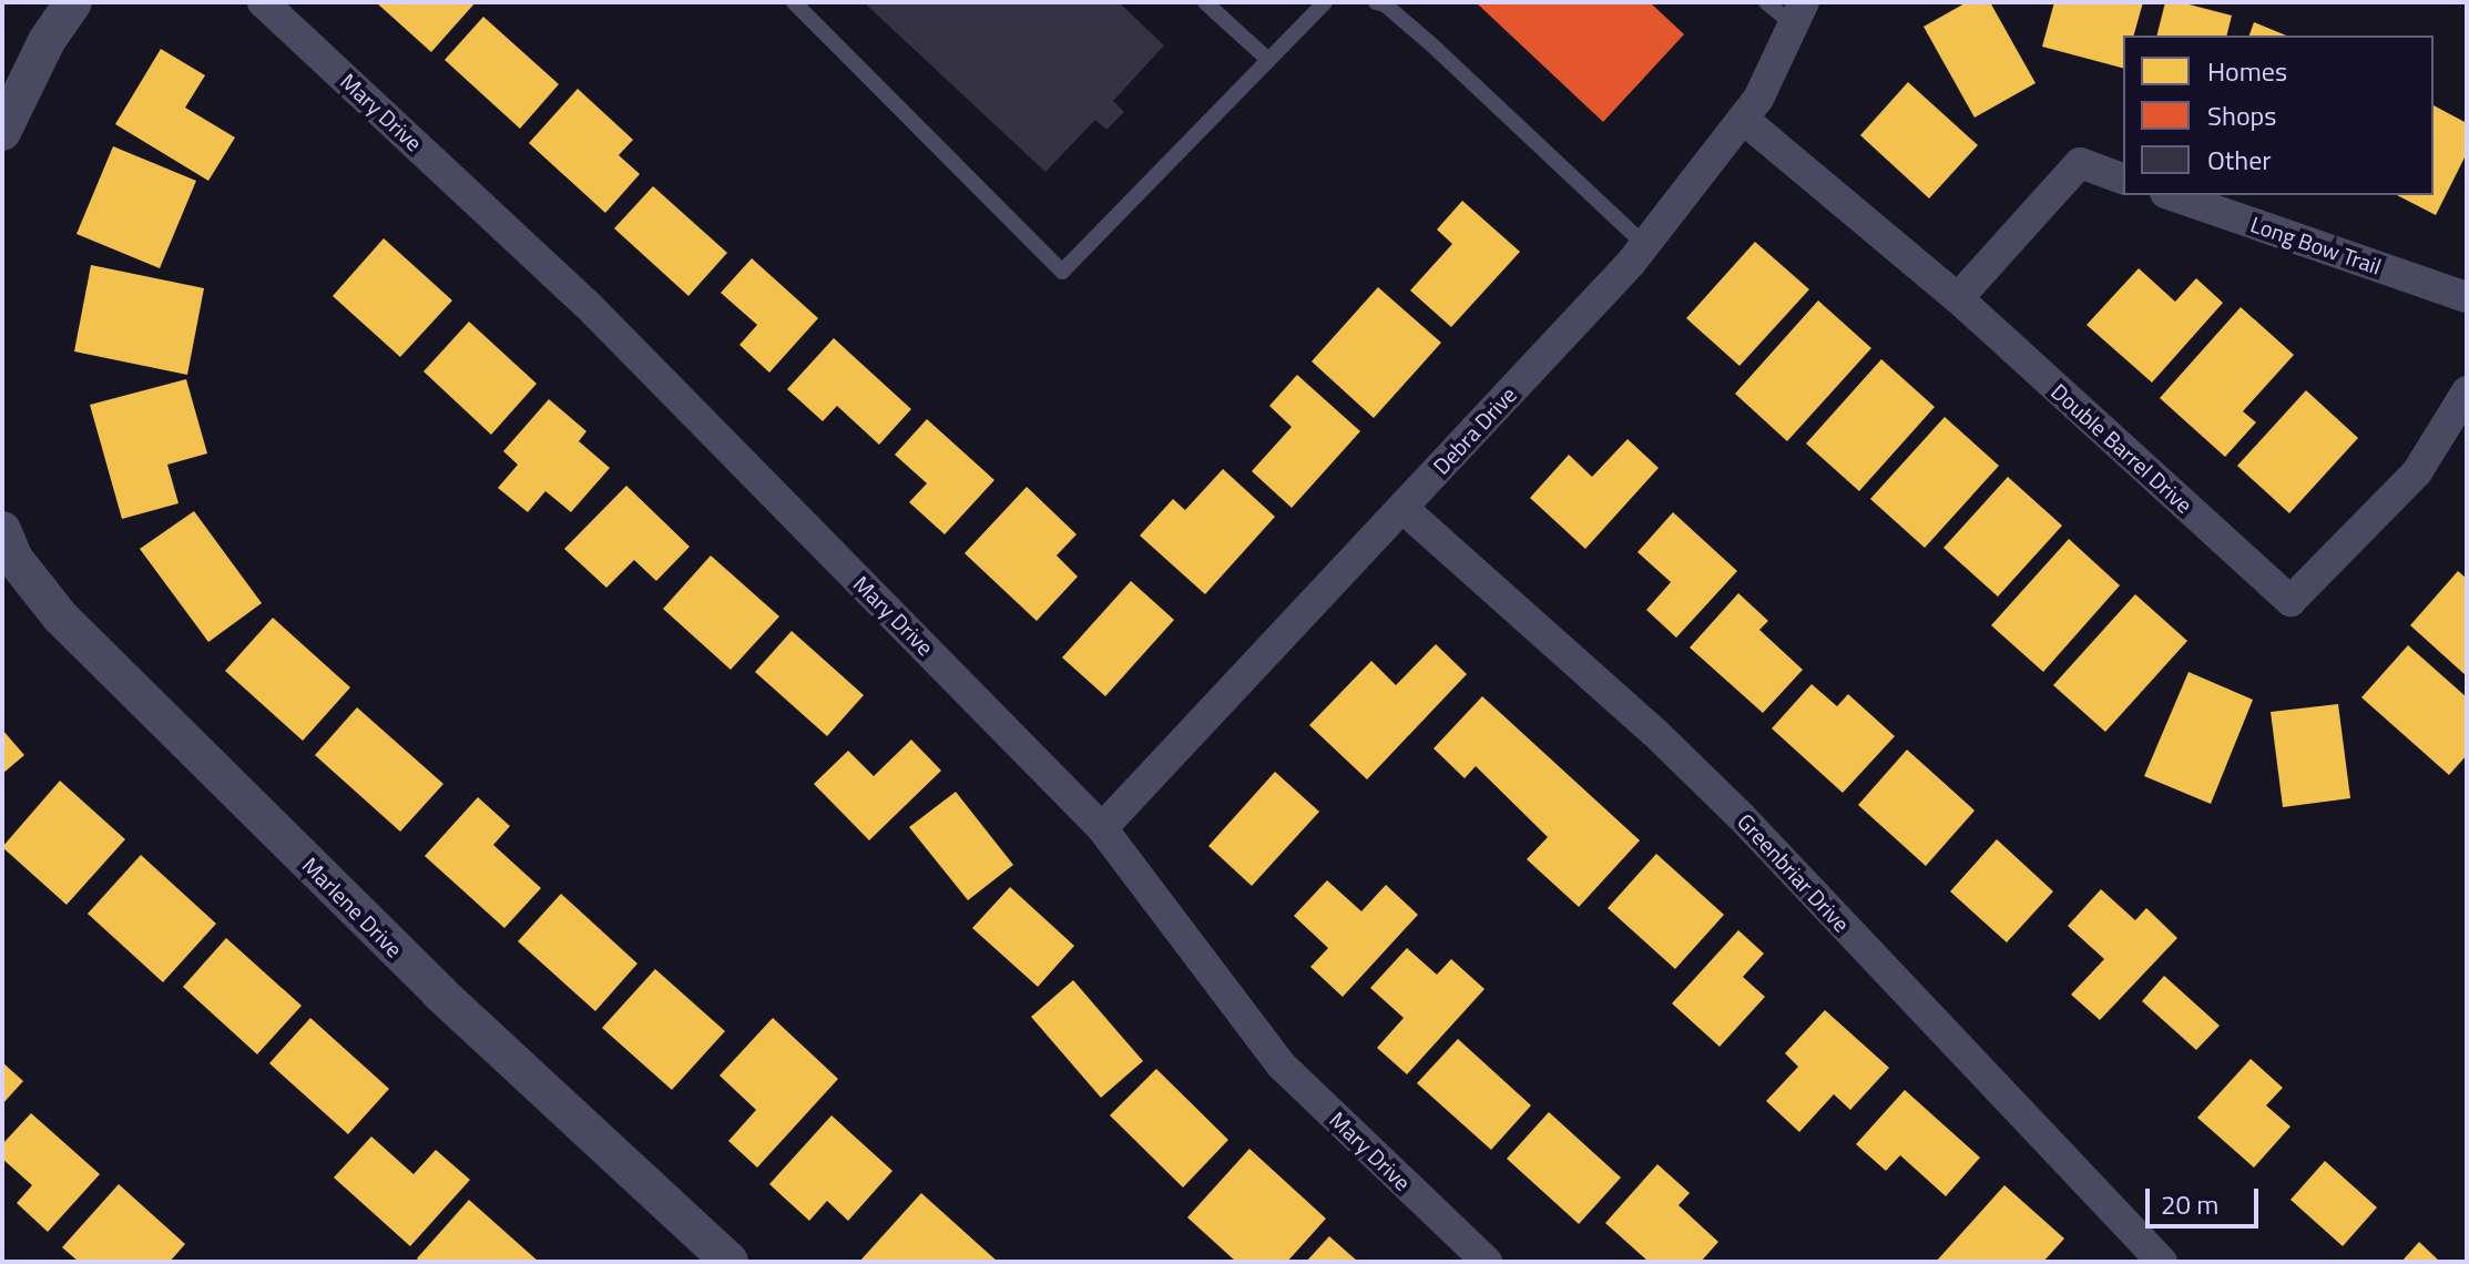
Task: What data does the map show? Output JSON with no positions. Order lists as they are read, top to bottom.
{
  "streets": {
    "street": [
      "Mary Drive",
      "Long Bow Trail",
      "Debra Drive",
      "Double Barrel Drive",
      "Greenbriar Drive",
      "Marlene Drive"
    ]
  },
  "crossings": [
    ["Mary Drive", "Debra Drive"],
    ["Debra Drive", "Double Barrel Drive"],
    ["Debra Drive", "Greenbriar Drive"]
  ],
  "legend": ["Homes", "Shops", "Other"],
  "scale_bar": "20 m"
}
